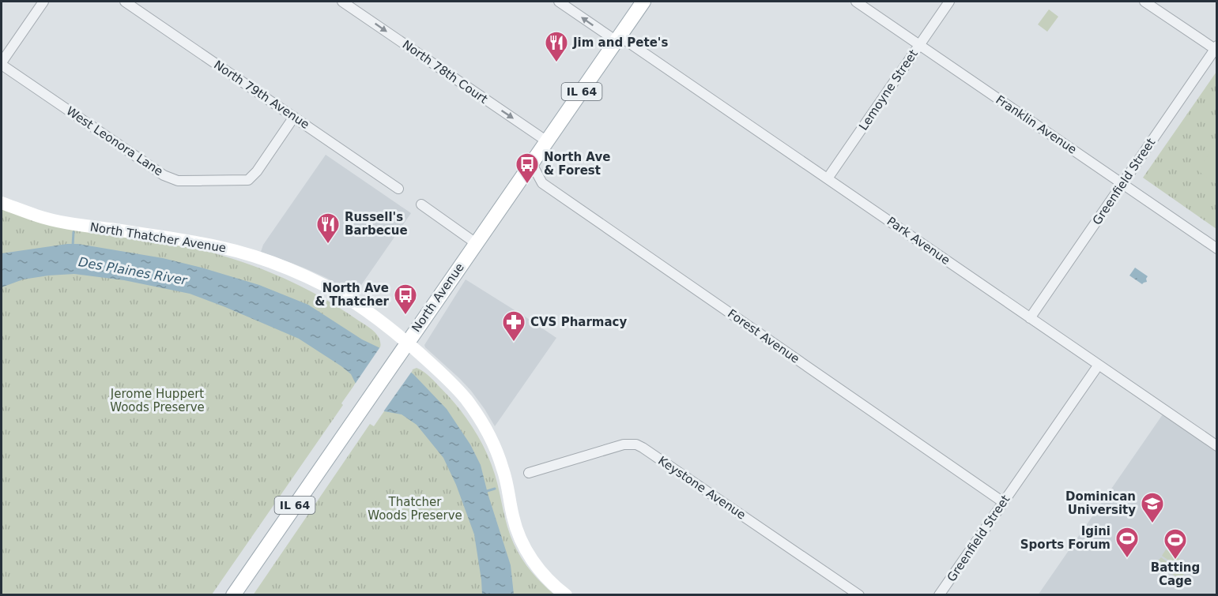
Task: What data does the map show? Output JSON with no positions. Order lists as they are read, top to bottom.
{
  "streets": {
    "main road": ["IL 64", "North Avenue"],
    "street": [
      "North 78th Court",
      "Lemoyne Street",
      "North 79th Avenue",
      "Franklin Avenue",
      "West Leonora Lane",
      "Greenfield Street",
      "North Thatcher Avenue",
      "Park Avenue",
      "Forest Avenue",
      "Keystone Avenue"
    ]
  },
  "crossings": [
    ["North 78th Court", "North Avenue"],
    ["Lemoyne Street", "Franklin Avenue"],
    ["Lemoyne Street", "Park Avenue"],
    ["North 79th Avenue", "West Leonora Lane"],
    ["Franklin Avenue", "Greenfield Street"],
    ["Greenfield Street", "Park Avenue"],
    ["Greenfield Street", "Forest Avenue"],
    ["North Thatcher Avenue", "North Avenue"],
    ["Park Avenue", "North Avenue"],
    ["North Avenue", "Forest Avenue"]
  ],
  "one_way": ["North 78th Court"],
  "water": ["Des Plaines River"],
  "parks": ["Jerome Huppert Woods Preserve", "Thatcher Woods Preserve"],
  "places": {
    "restaurant": ["Jim and Pete's", "Russell's Barbecue"],
    "bus stop": ["North Ave & Forest", "North Ave & Thatcher"],
    "pharmacy": ["CVS Pharmacy"],
    "school or university": ["Dominican University"],
    "sports": ["Igini Sports Forum", "Batting Cage"]
  }
}
